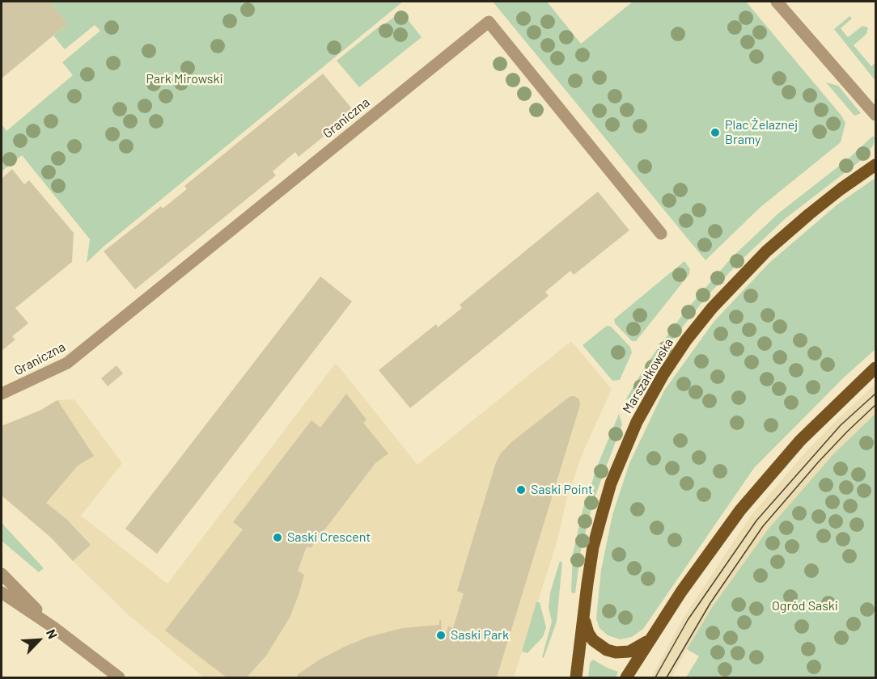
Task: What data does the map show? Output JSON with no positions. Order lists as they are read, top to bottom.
{
  "streets": {
    "main road": ["Marszałkowska"],
    "street": ["Graniczna"]
  },
  "parks": ["Park Mirowski", "Ogród Saski"],
  "places": [
    "Plac Żelaznej Bramy",
    "Saski Point",
    "Saski Crescent",
    "Saski Park"
  ],
  "north": "top right"
}
